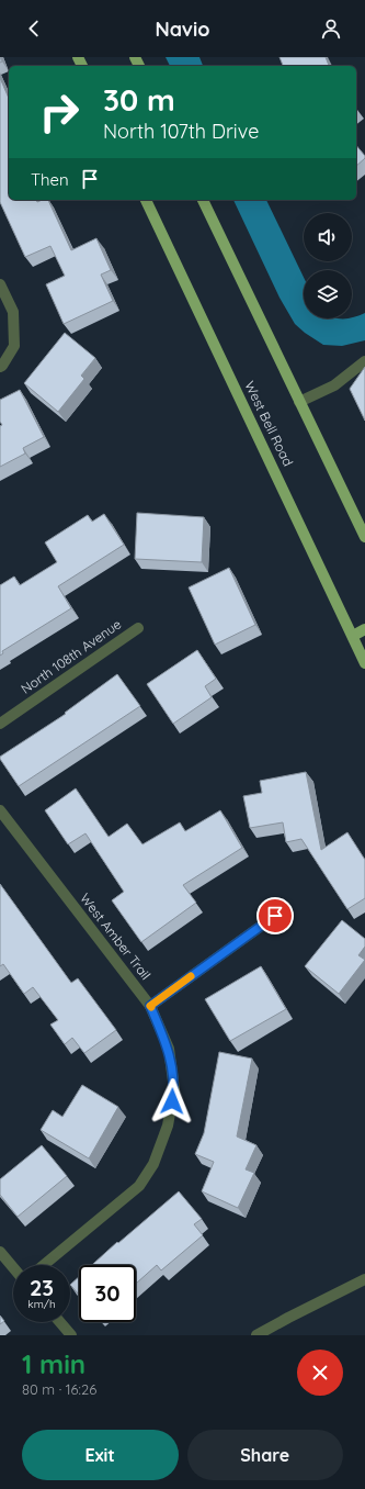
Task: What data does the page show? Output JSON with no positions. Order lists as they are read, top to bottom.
{
  "streets": {
    "main road": ["West Bell Road"],
    "street": ["North 108th Avenue", "West Amber Trail"]
  },
  "page": {
    "header": "Navio",
    "turn": ["30 m", "North 107th Drive"],
    "then": "Then",
    "speed": "23 km/h",
    "limit": "30",
    "heading": ["1 min", "80 m · 16:26"],
    "buttons": ["Exit", "Share"]
  }
}
